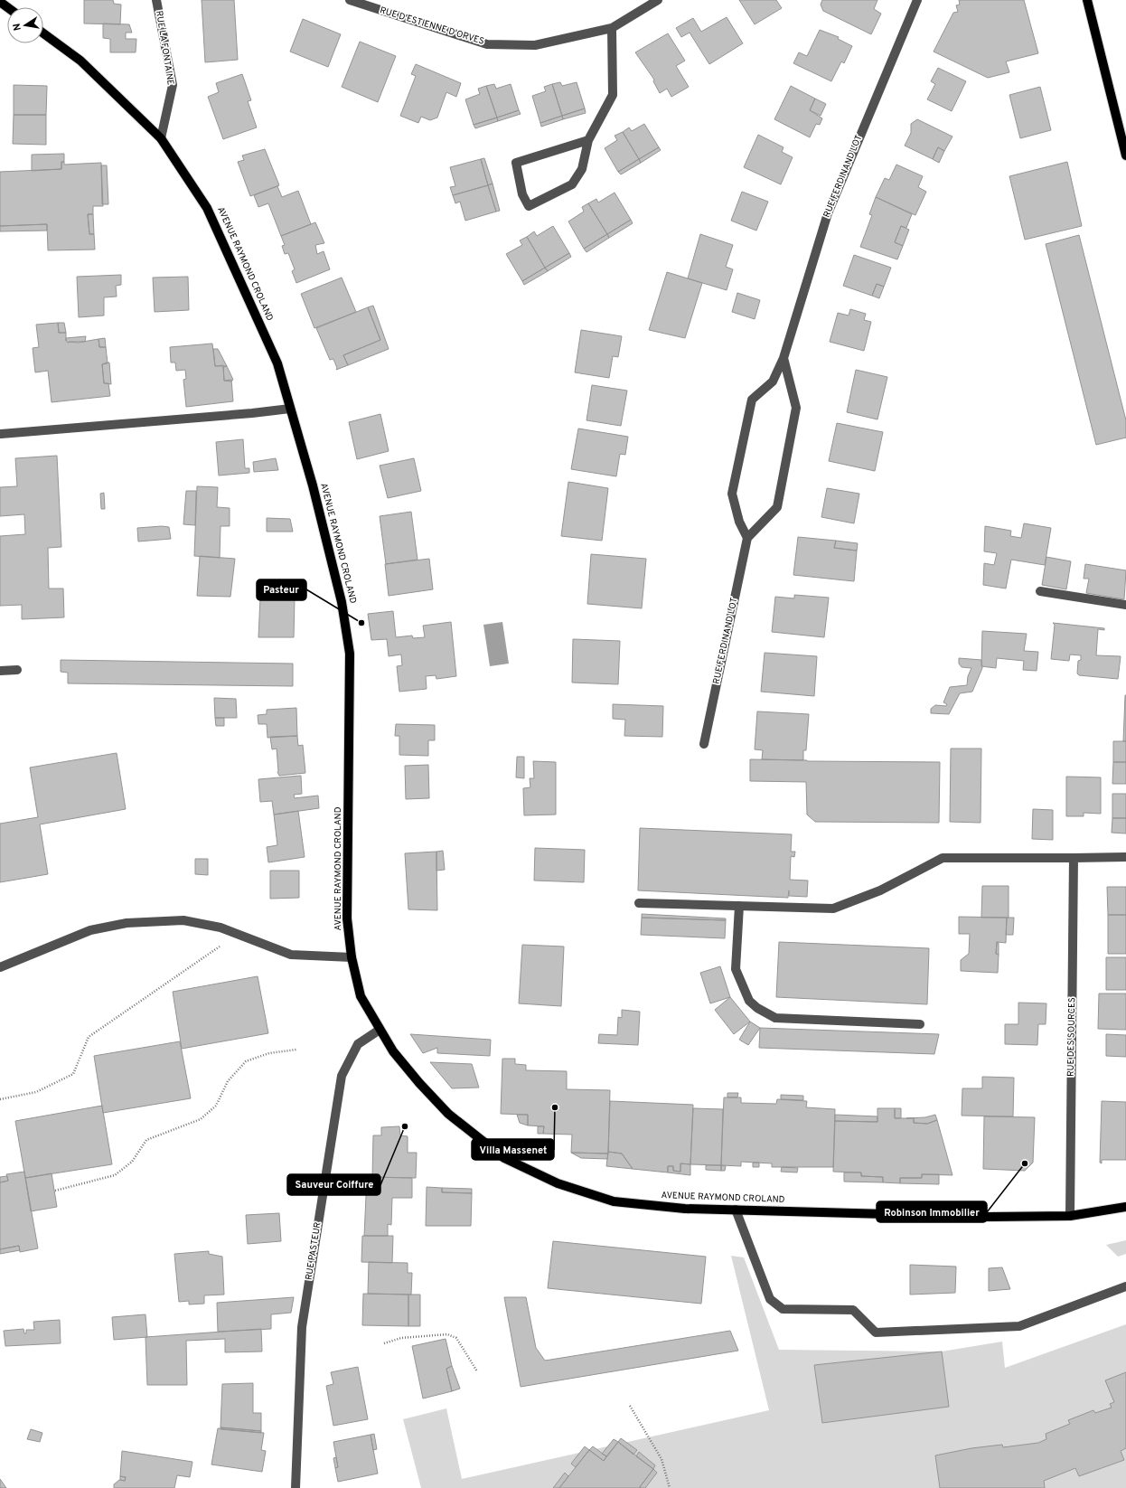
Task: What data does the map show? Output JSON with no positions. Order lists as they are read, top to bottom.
{
  "streets": {
    "main road": ["AVENUE RAYMOND CROLAND"],
    "street": [
      "RUE D'ESTIENNE D'ORVES",
      "RUE LA FONTAINE",
      "RUE FERDINAND LOT",
      "RUE DES SOURCES",
      "RUE PASTEUR"
    ]
  },
  "crossings": [
    ["RUE LA FONTAINE", "AVENUE RAYMOND CROLAND"],
    ["AVENUE RAYMOND CROLAND", "RUE DES SOURCES"],
    ["AVENUE RAYMOND CROLAND", "RUE PASTEUR"]
  ],
  "places": [
    "Pasteur",
    "Villa Massenet",
    "Sauveur Coiffure",
    "Robinson Immobilier"
  ],
  "north": "left"
}
